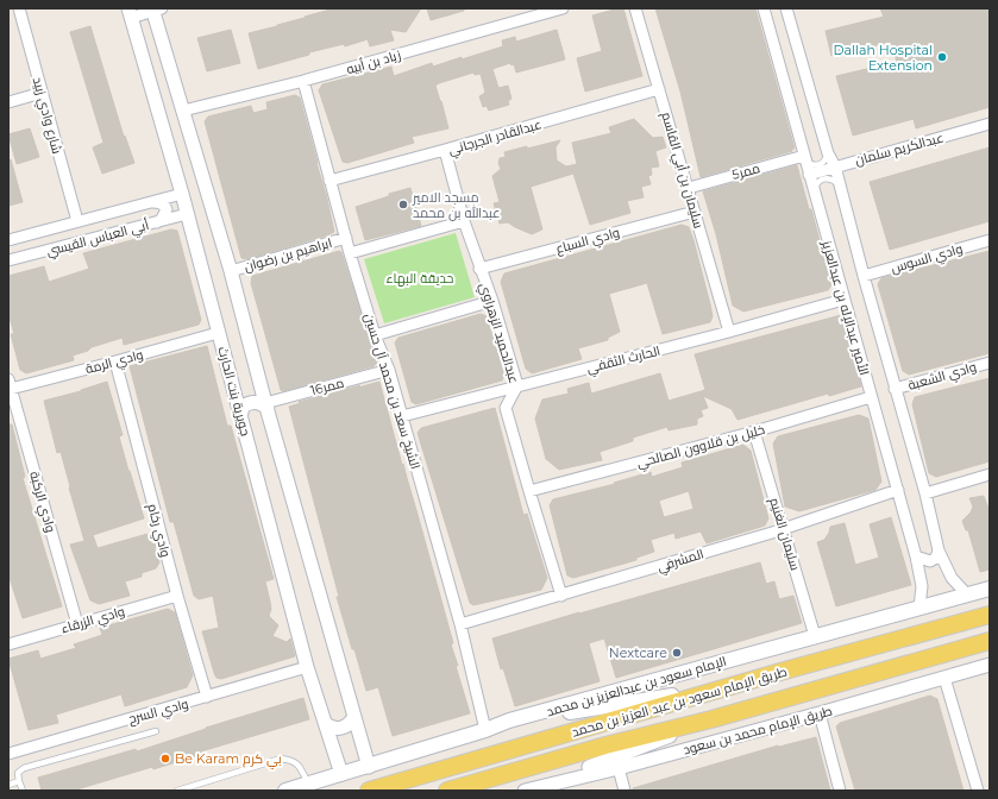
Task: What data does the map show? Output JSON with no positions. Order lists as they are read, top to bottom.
{
  "streets": {
    "main road": ["الإمام سعود بن عبدالعزيز بن محمد", "طريق الإمام سعود بن عبد العزيز بن محمد"],
    "street": [
      "زياد بن أبيه",
      "شارع وادي زبيد",
      "عبدالقادر الجرجاني",
      "عبدالكريم سلمان",
      "سليمان بن أبي القاسم",
      "ممر5",
      "أبي العباس القيسي",
      "وادي السباع",
      "ابراهيم بن رضوان",
      "وادي السوس",
      "الأمير عبدالإله بن عبدالعزيز",
      "عبدالحميد الزهراوي",
      "الحارث الثقفي",
      "وادي الرمة",
      "وادي الشعبة",
      "ممر16",
      "جويرية بنت الحارث",
      "الشيخ سعد بن محمد آل حسين",
      "خليل بن قلاوون الصالحي",
      "وادي الركبة",
      "وادي رخام",
      "سليمان الغنيم",
      "المشرفي",
      "وادي الزرقاء",
      "وادي السرح",
      "طريق الإمام محمد بن سعود"
    ]
  },
  "crossings": [
    ["زياد بن أبيه", "جويرية بنت الحارث"],
    ["زياد بن أبيه", "الشيخ سعد بن محمد آل حسين"],
    ["شارع وادي زبيد", "أبي العباس القيسي"],
    ["عبدالقادر الجرجاني", "سليمان بن أبي القاسم"],
    ["عبدالقادر الجرجاني", "عبدالحميد الزهراوي"],
    ["عبدالقادر الجرجاني", "الشيخ سعد بن محمد آل حسين"],
    ["عبدالكريم سلمان", "الأمير عبدالإله بن عبدالعزيز"],
    ["سليمان بن أبي القاسم", "ممر5"],
    ["سليمان بن أبي القاسم", "وادي السباع"],
    ["سليمان بن أبي القاسم", "الحارث الثقفي"],
    ["ممر5", "الأمير عبدالإله بن عبدالعزيز"],
    ["أبي العباس القيسي", "جويرية بنت الحارث"],
    ["وادي السباع", "عبدالحميد الزهراوي"],
    ["ابراهيم بن رضوان", "جويرية بنت الحارث"],
    ["ابراهيم بن رضوان", "الشيخ سعد بن محمد آل حسين"],
    ["وادي السوس", "الأمير عبدالإله بن عبدالعزيز"],
    ["الأمير عبدالإله بن عبدالعزيز", "الحارث الثقفي"],
    ["الأمير عبدالإله بن عبدالعزيز", "وادي الشعبة"],
    ["الأمير عبدالإله بن عبدالعزيز", "خليل بن قلاوون الصالحي"],
    ["الأمير عبدالإله بن عبدالعزيز", "المشرفي"],
    ["الأمير عبدالإله بن عبدالعزيز", "الإمام سعود بن عبدالعزيز بن محمد"],
    ["عبدالحميد الزهراوي", "الحارث الثقفي"],
    ["عبدالحميد الزهراوي", "خليل بن قلاوون الصالحي"],
    ["عبدالحميد الزهراوي", "المشرفي"],
    ["الحارث الثقفي", "الشيخ سعد بن محمد آل حسين"],
    ["وادي الرمة", "جويرية بنت الحارث"],
    ["وادي الرمة", "وادي الركبة"],
    ["وادي الرمة", "وادي رخام"],
    ["ممر16", "جويرية بنت الحارث"],
    ["ممر16", "الشيخ سعد بن محمد آل حسين"],
    ["جويرية بنت الحارث", "الإمام سعود بن عبدالعزيز بن محمد"],
    ["جويرية بنت الحارث", "وادي السرح"],
    ["الشيخ سعد بن محمد آل حسين", "المشرفي"],
    ["الشيخ سعد بن محمد آل حسين", "الإمام سعود بن عبدالعزيز بن محمد"],
    ["خليل بن قلاوون الصالحي", "سليمان الغنيم"],
    ["وادي الركبة", "وادي الزرقاء"],
    ["وادي رخام", "وادي الزرقاء"],
    ["وادي رخام", "وادي السرح"],
    ["سليمان الغنيم", "المشرفي"],
    ["سليمان الغنيم", "الإمام سعود بن عبدالعزيز بن محمد"]
  ],
  "parks": ["حديقة البهاء"],
  "places": [
    "Dallah Hospital Extension",
    "مسجد الامير عبدالله بن محمد",
    "Nextcare",
    "Be Karam بي كرم"
  ]
}
